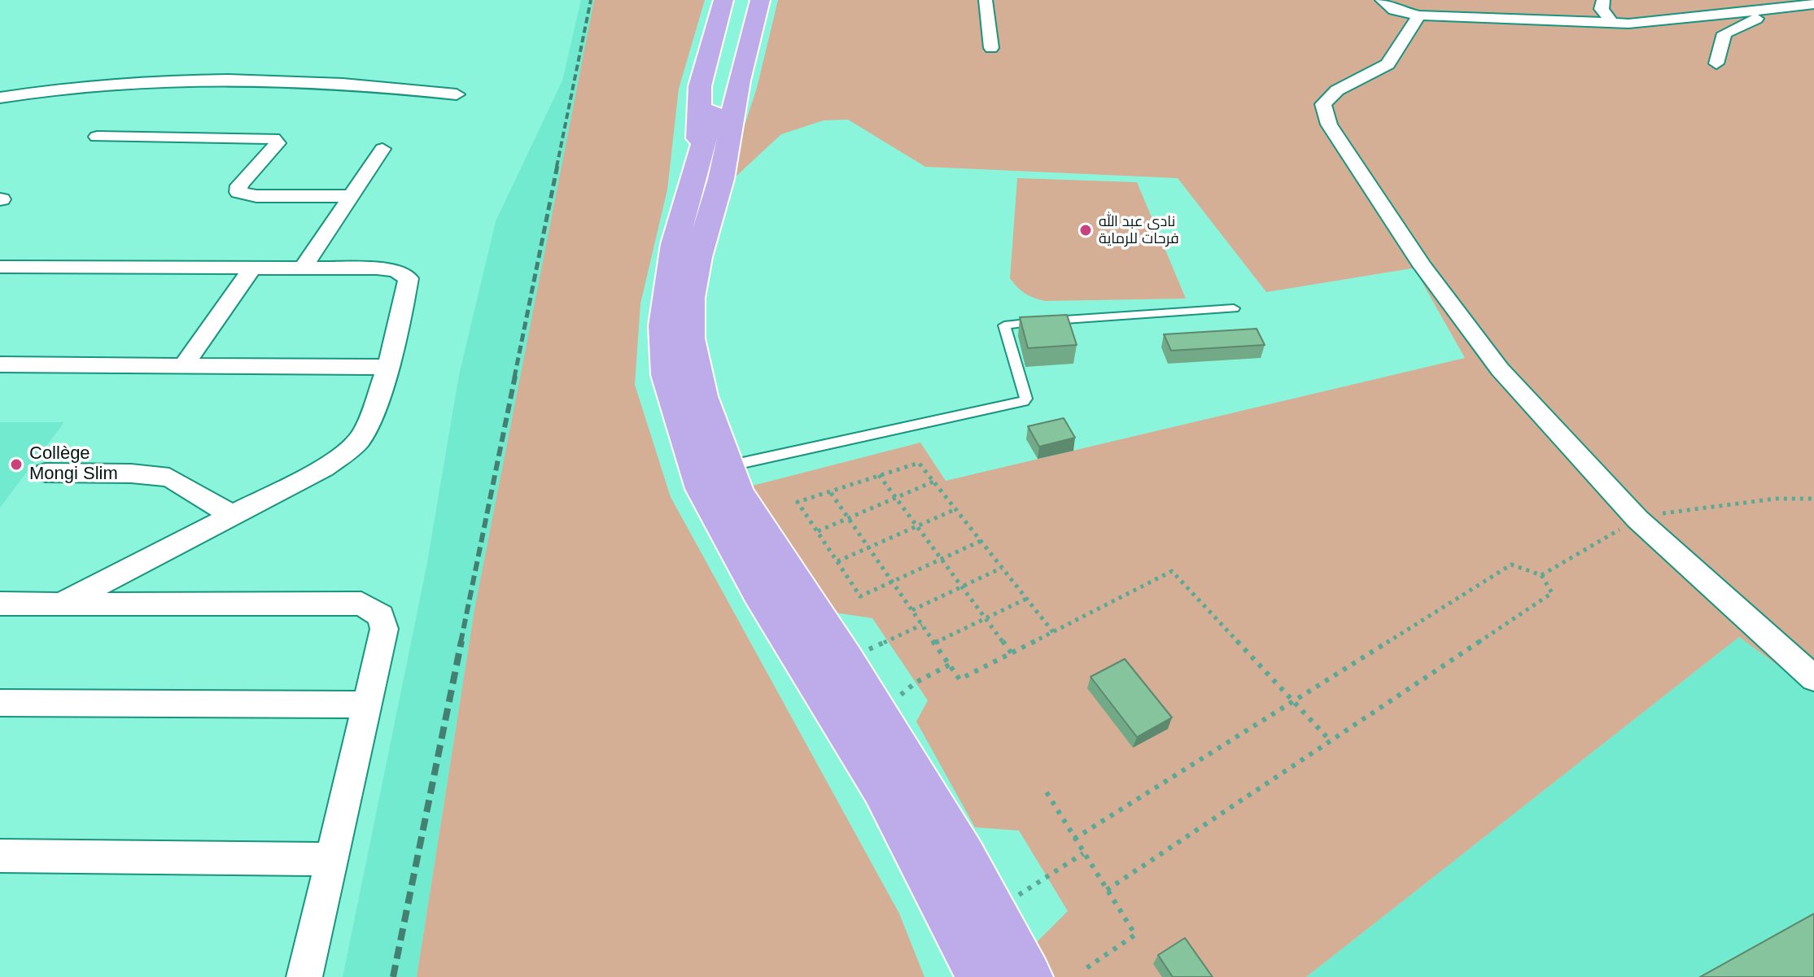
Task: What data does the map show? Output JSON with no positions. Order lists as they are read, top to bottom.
{
  "places": ["نادي عبد الله فرحات للرماية", "Collège Mongi Slim"]
}
